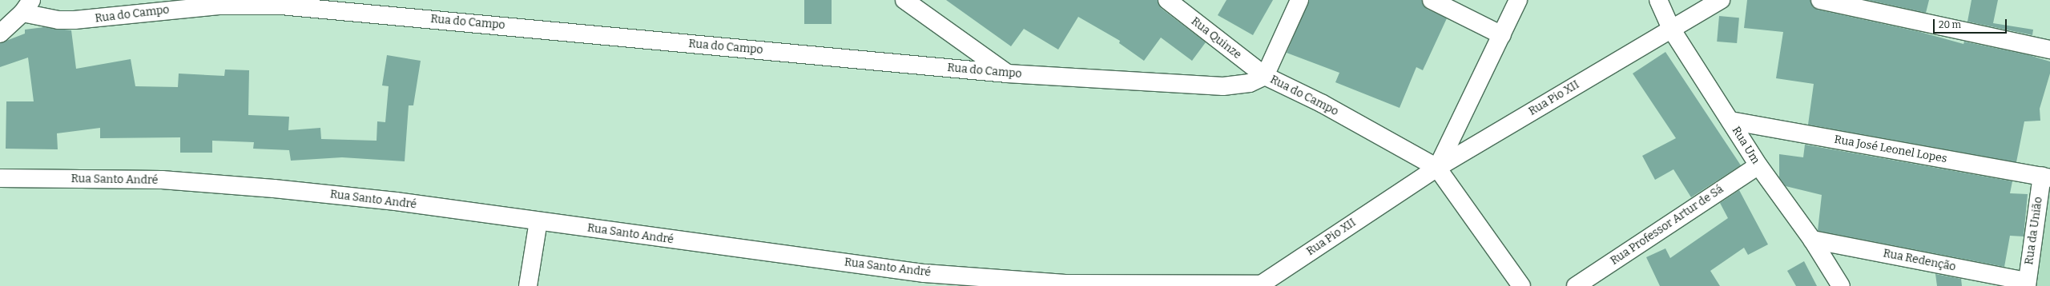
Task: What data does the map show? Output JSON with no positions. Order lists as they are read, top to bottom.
{
  "streets": {
    "street": [
      "Rua do Campo",
      "Rua Quinze",
      "Rua Pio XII",
      "Rua Um",
      "Rua José Leonel Lopes",
      "Rua Santo André",
      "Rua Professor Artur de Sá",
      "Rua da União",
      "Rua Redenção"
    ]
  },
  "crossings": [
    ["Rua do Campo", "Rua Quinze"],
    ["Rua do Campo", "Rua Pio XII"],
    ["Rua Pio XII", "Rua Um"],
    ["Rua Pio XII", "Rua Santo André"],
    ["Rua Um", "Rua José Leonel Lopes"],
    ["Rua Um", "Rua Professor Artur de Sá"],
    ["Rua Um", "Rua Redenção"],
    ["Rua José Leonel Lopes", "Rua da União"],
    ["Rua da União", "Rua Redenção"]
  ],
  "scale_bar": "20 m"
}
